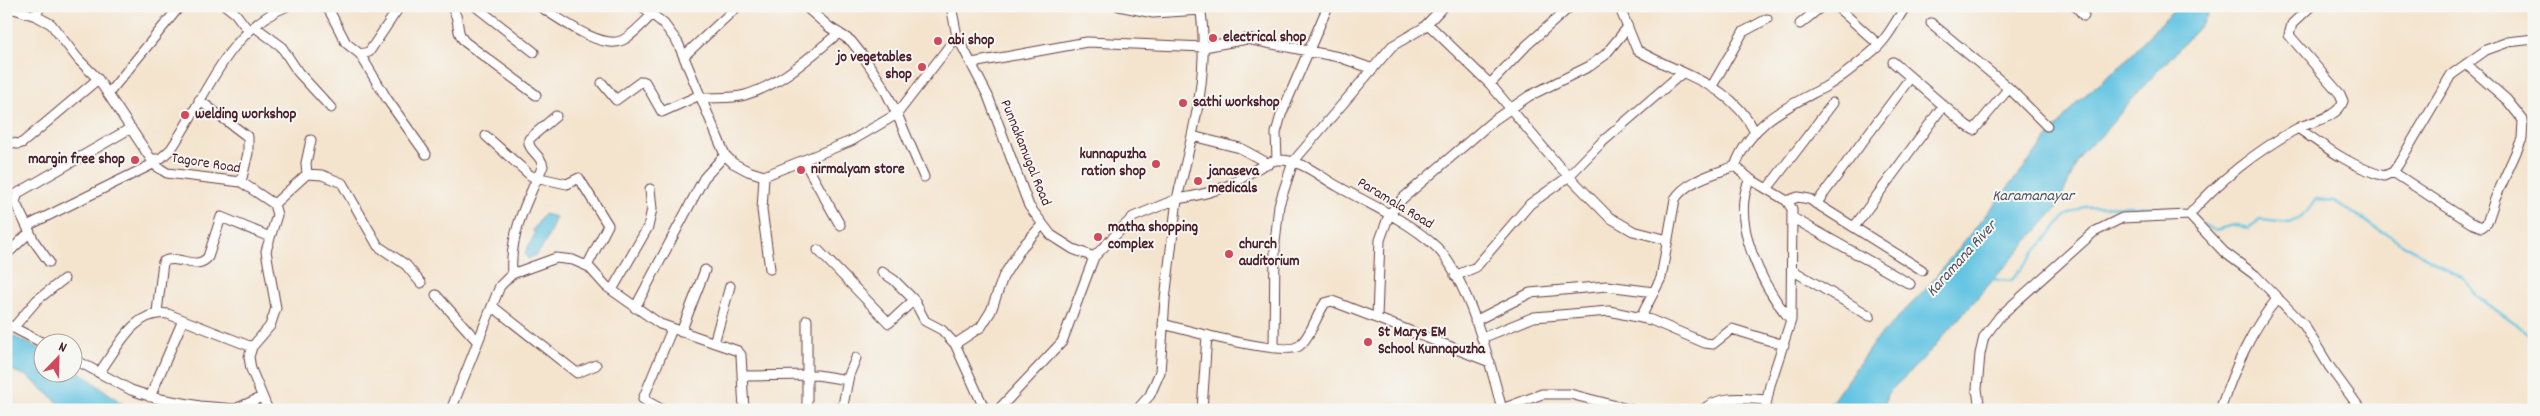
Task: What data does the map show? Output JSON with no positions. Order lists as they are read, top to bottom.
{
  "streets": {
    "street": ["Punnakamugal Road", "Tagore Road", "Paramala Road"]
  },
  "water": ["Karamanayar", "Karamana River"],
  "places": [
    "electrical shop",
    "abi shop",
    "jo vegetables shop",
    "sathi workshop",
    "welding workshop",
    "margin free shop",
    "kunnapuzha ration shop",
    "nirmalyam store",
    "janaseva medicals",
    "matha shopping complex",
    "church auditorium",
    "St Marys EM School Kunnapuzha"
  ],
  "north": "top right"
}
